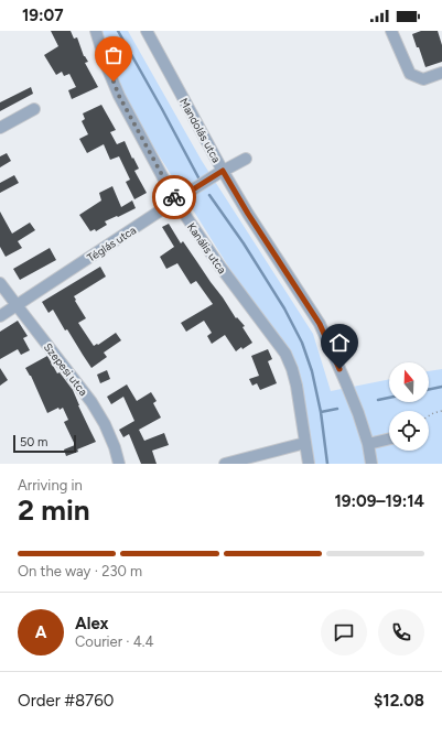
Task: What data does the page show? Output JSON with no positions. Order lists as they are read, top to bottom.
{
  "streets": {
    "street": [
      "Mandolás utca",
      "Téglás utca",
      "Kanális utca",
      "Szepesi utca"
    ]
  },
  "crossings": [
    ["Mandolás utca", "Téglás utca"],
    ["Téglás utca", "Kanális utca"],
    ["Téglás utca", "Szepesi utca"]
  ],
  "scale_bar": "50 m",
  "north": "top",
  "page": {
    "status": "19:07",
    "scale": "50 m",
    "heading": ["2 min", "Arriving in", "19:09–19:14"],
    "panel": [
      "Alex",
      "Courier · 4.4",
      "Order #8760",
      "$12.08"
    ],
    "bar": "On the way · 230 m",
    "round": "A"
  }
}
